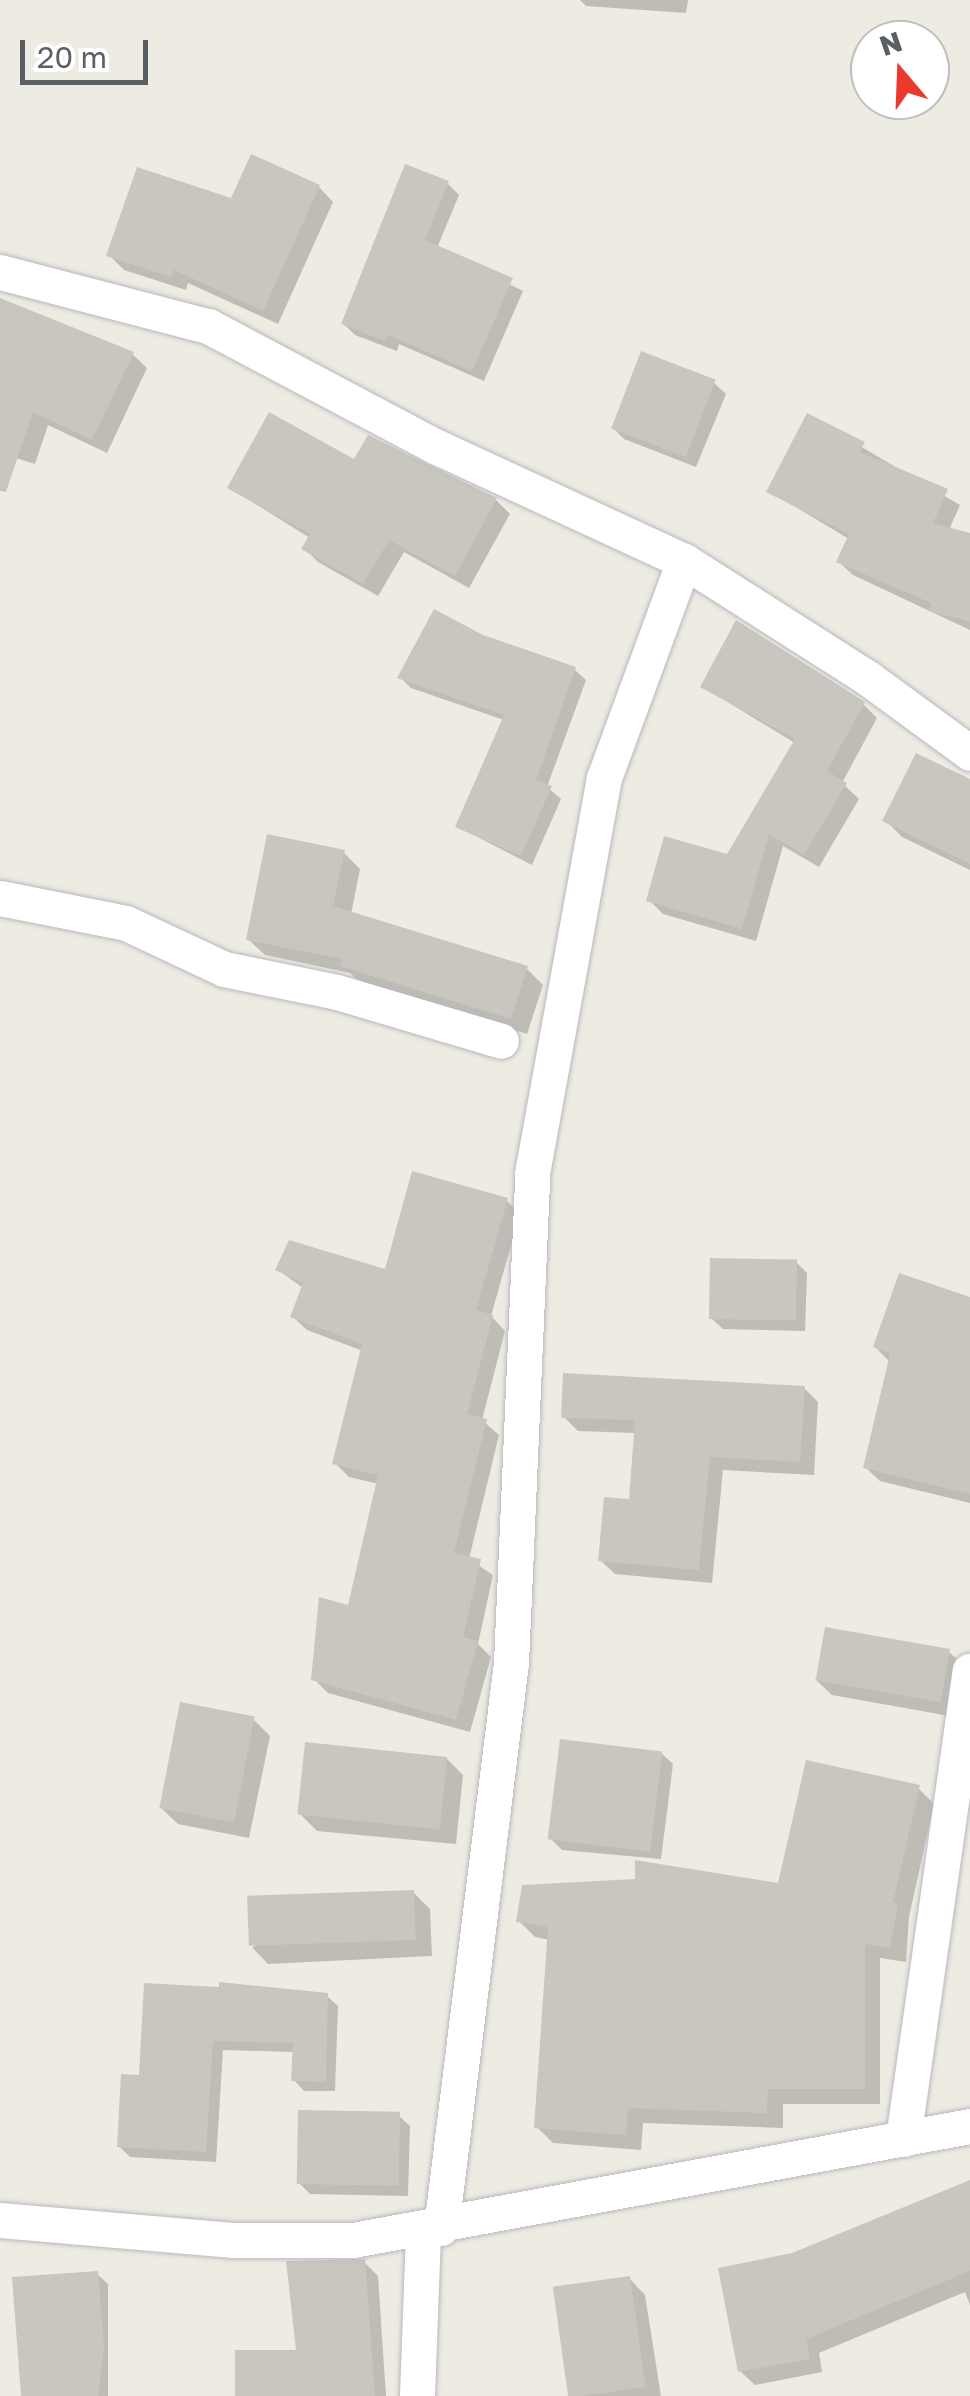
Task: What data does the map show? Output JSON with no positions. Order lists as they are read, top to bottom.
{
  "scale_bar": "20 m",
  "north": "top"
}
